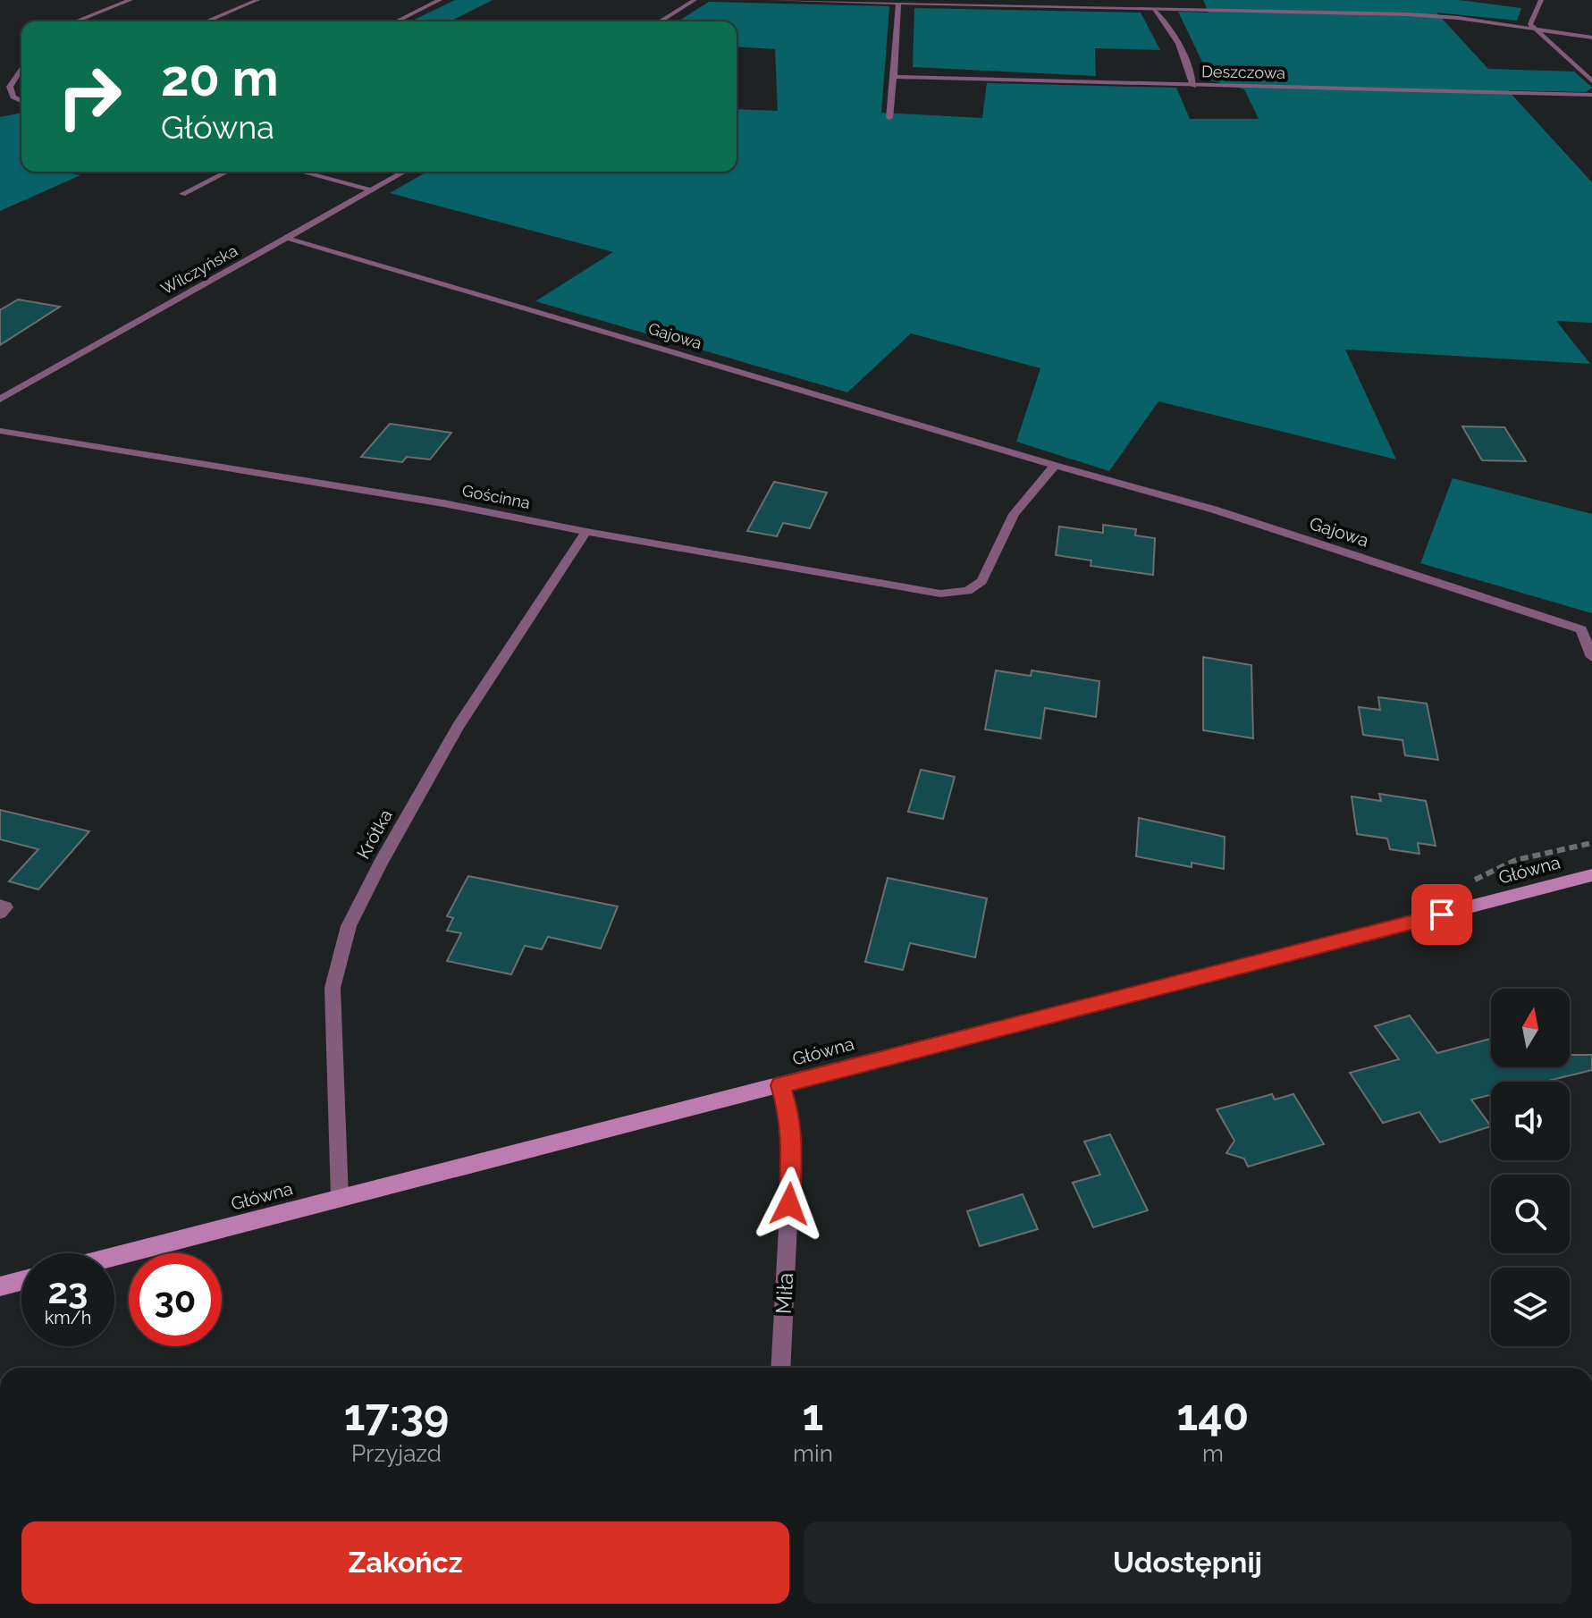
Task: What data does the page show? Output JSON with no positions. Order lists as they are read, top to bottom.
{
  "streets": {
    "street": [
      "Deszczowa",
      "Wilczyńska",
      "Gajowa",
      "Gościnna",
      "Krótka",
      "Główna",
      "Miła"
    ]
  },
  "crossings": [
    ["Wilczyńska", "Gajowa"],
    ["Gajowa", "Gościnna"],
    ["Gościnna", "Krótka"],
    ["Krótka", "Główna"],
    ["Główna", "Miła"]
  ],
  "north": "top",
  "page": {
    "turn": ["20 m", "Główna"],
    "speed": "23 km/h",
    "limit": "30",
    "eta": [
      "17:39",
      "Przyjazd",
      "1",
      "min",
      "140",
      "m"
    ],
    "buttons": ["Zakończ", "Udostępnij"]
  }
}
